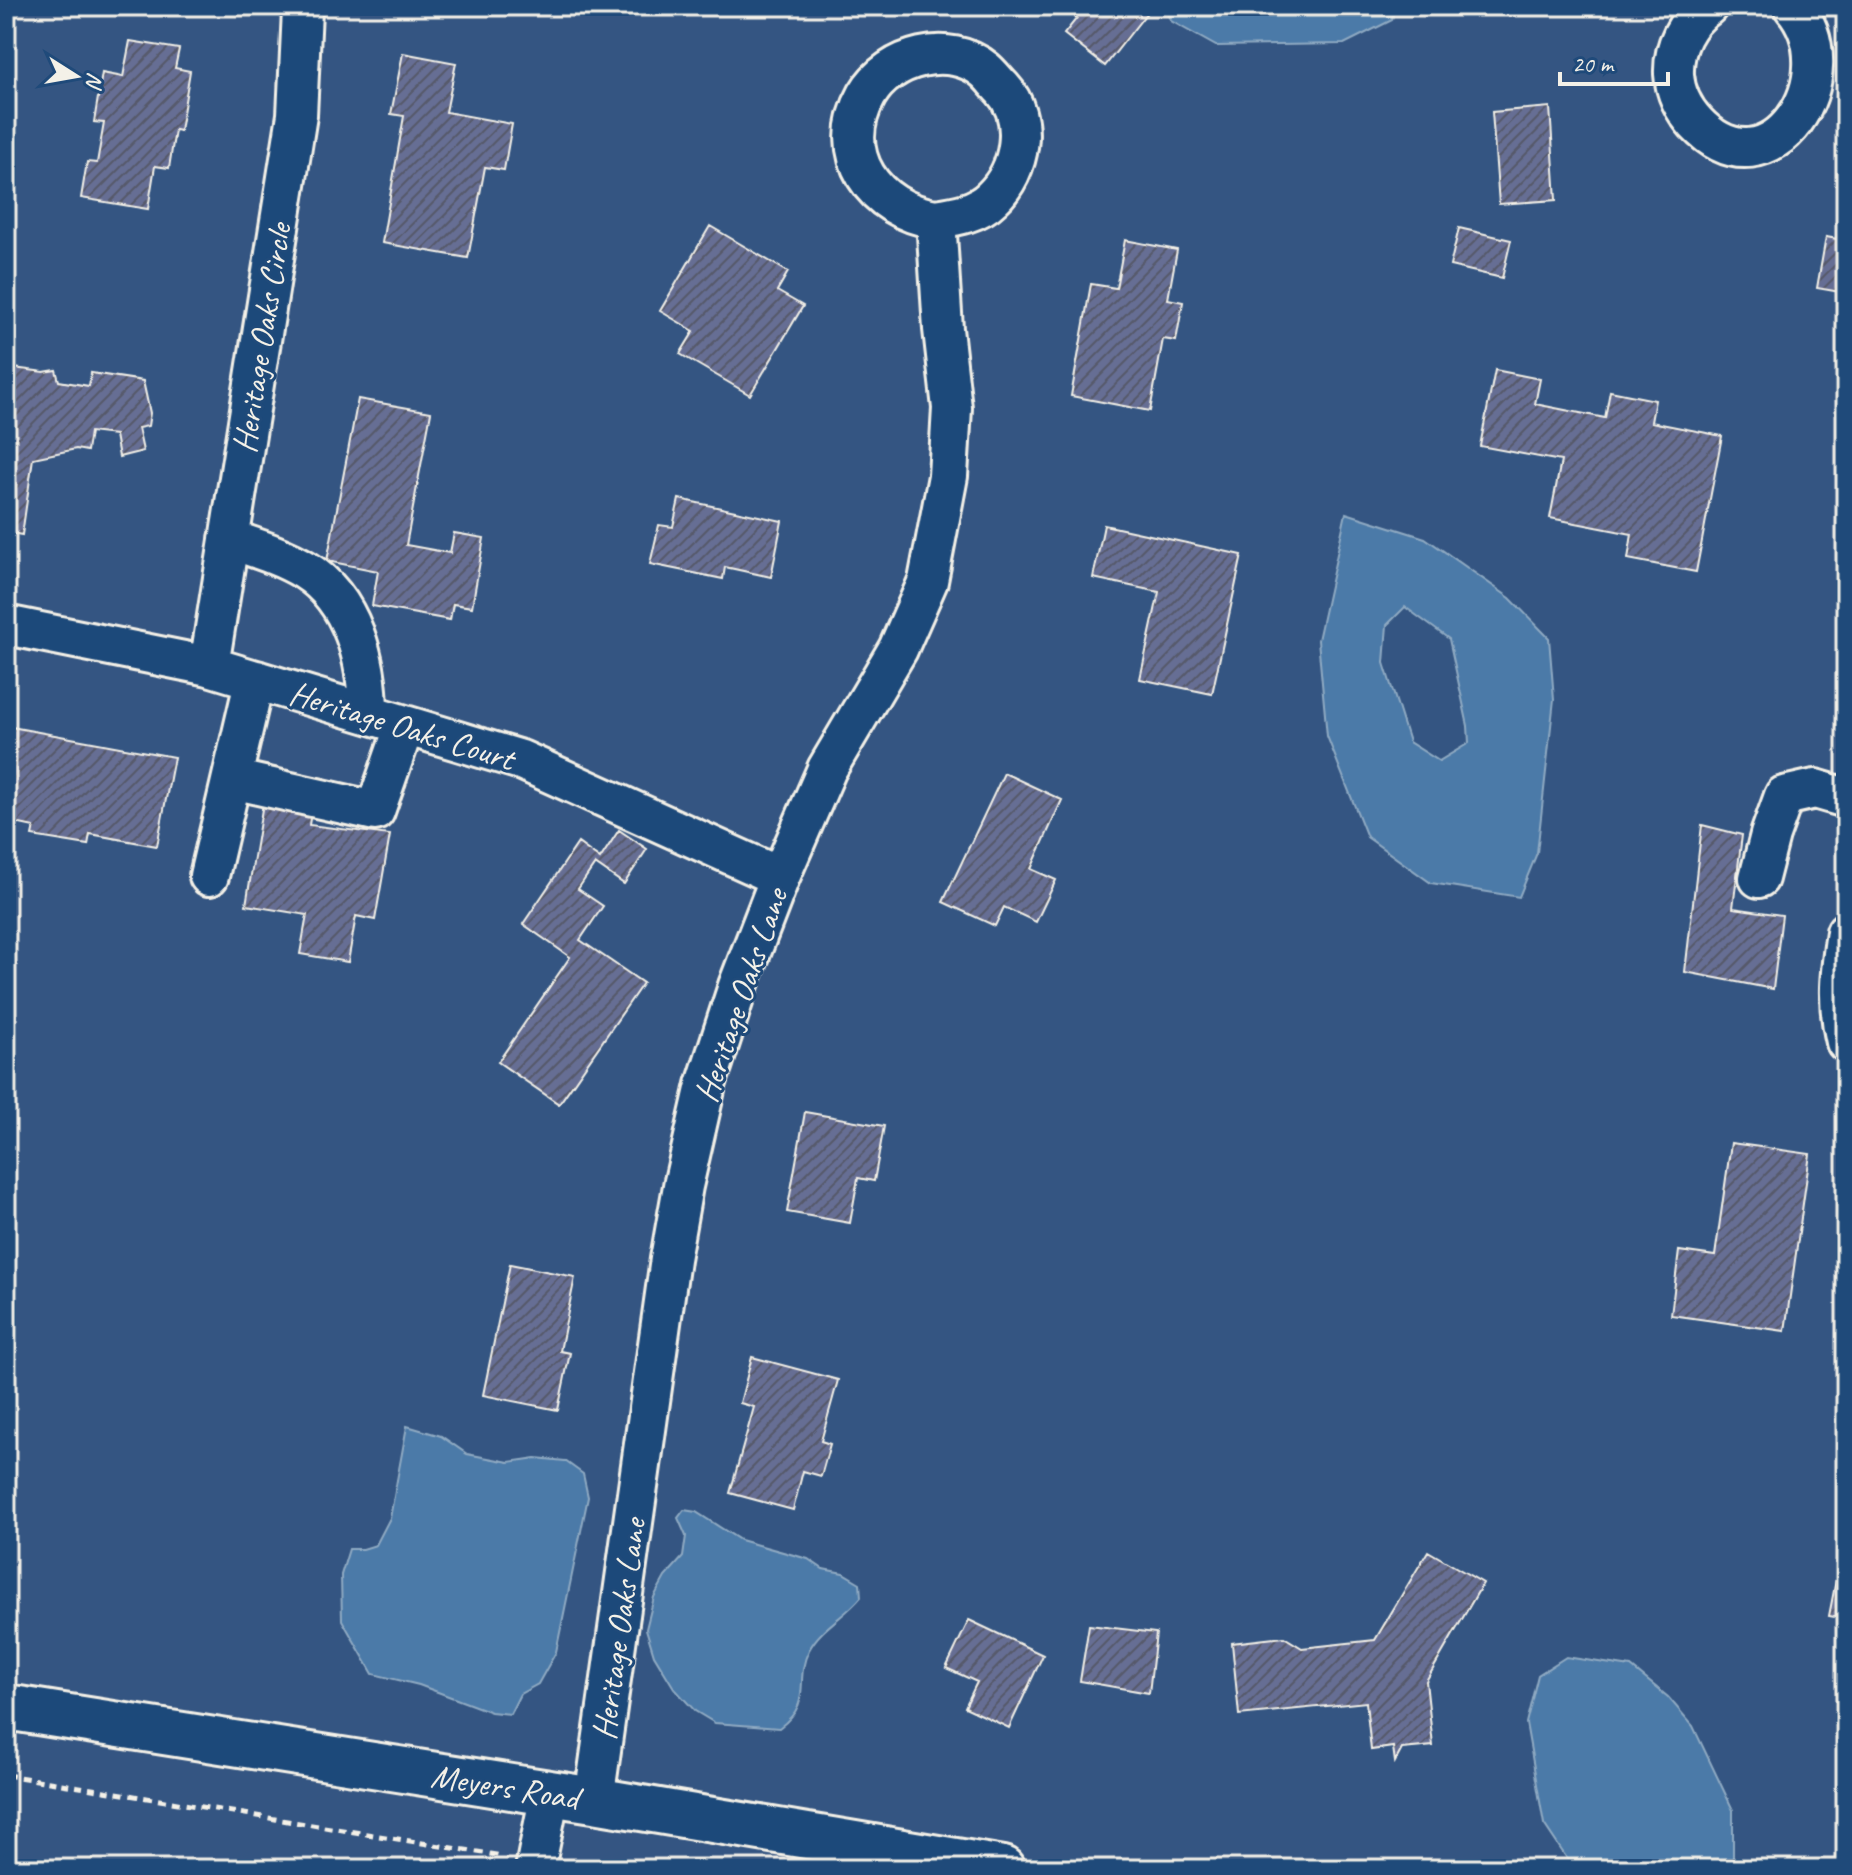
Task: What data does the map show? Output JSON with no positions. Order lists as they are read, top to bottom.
{
  "streets": {
    "street": [
      "Heritage Oaks Circle",
      "Heritage Oaks Court",
      "Heritage Oaks Lane",
      "Meyers Road"
    ]
  },
  "crossings": [
    ["Heritage Oaks Circle", "Heritage Oaks Court"],
    ["Heritage Oaks Court", "Heritage Oaks Lane"],
    ["Heritage Oaks Lane", "Meyers Road"]
  ],
  "scale_bar": "20 m",
  "north": "right"
}
